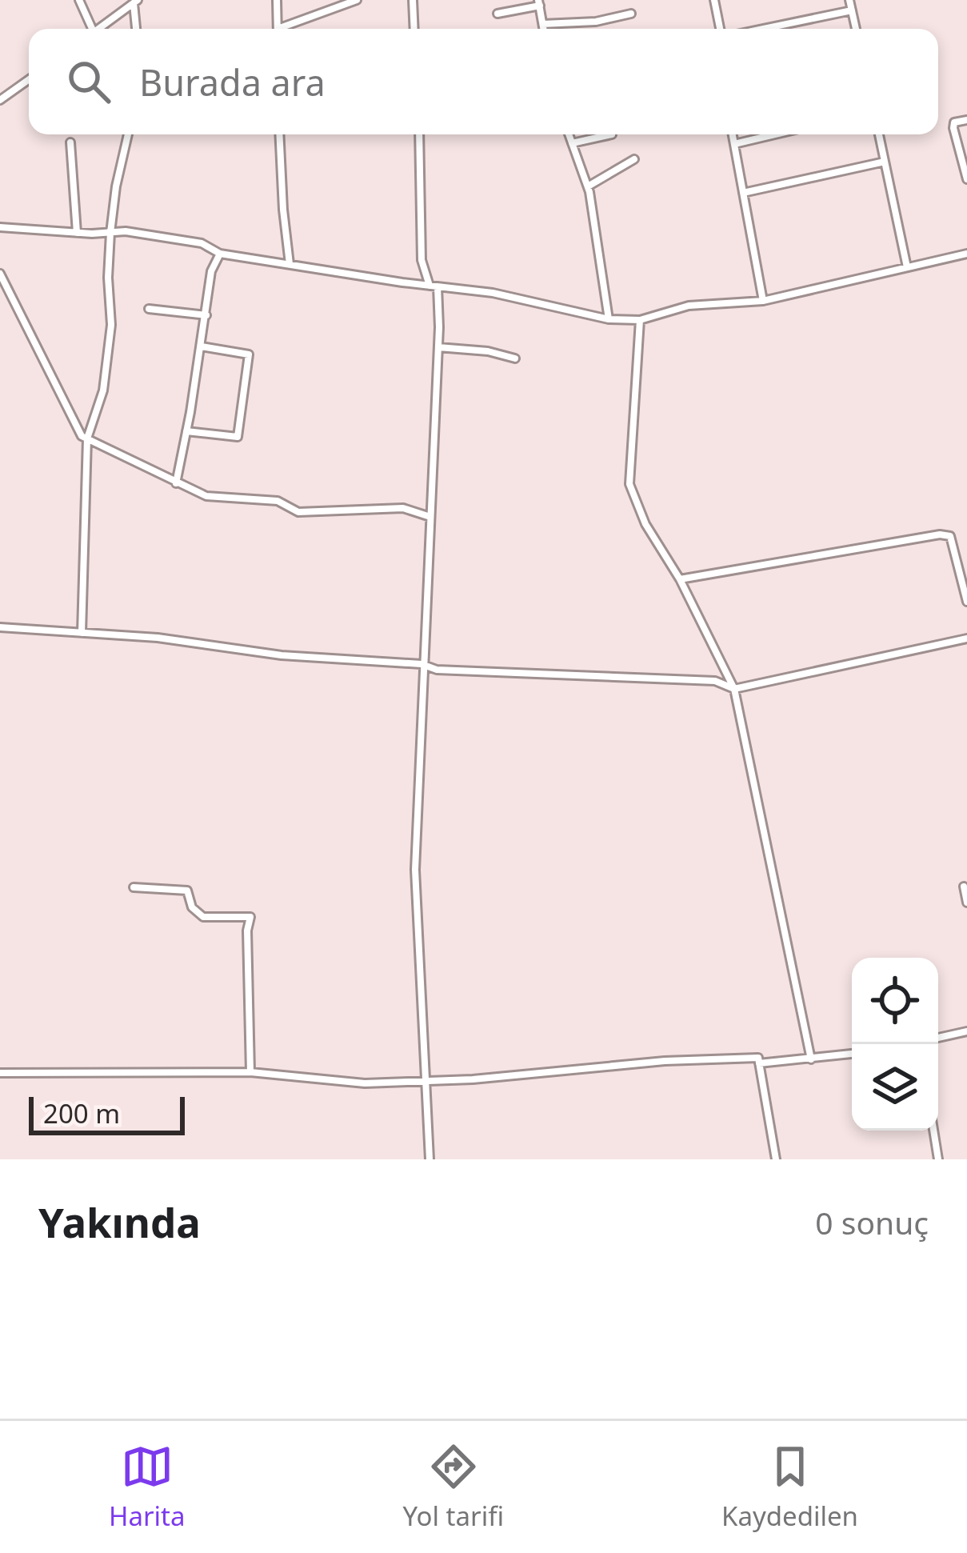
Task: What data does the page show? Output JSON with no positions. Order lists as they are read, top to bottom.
{
  "scale_bar": "200 m",
  "page": {
    "search": "Burada ara",
    "scale": "200 m",
    "heading": ["Yakında", "0 sonuç"],
    "nav": ["Harita", "Yol tarifi", "Kaydedilen"]
  }
}
